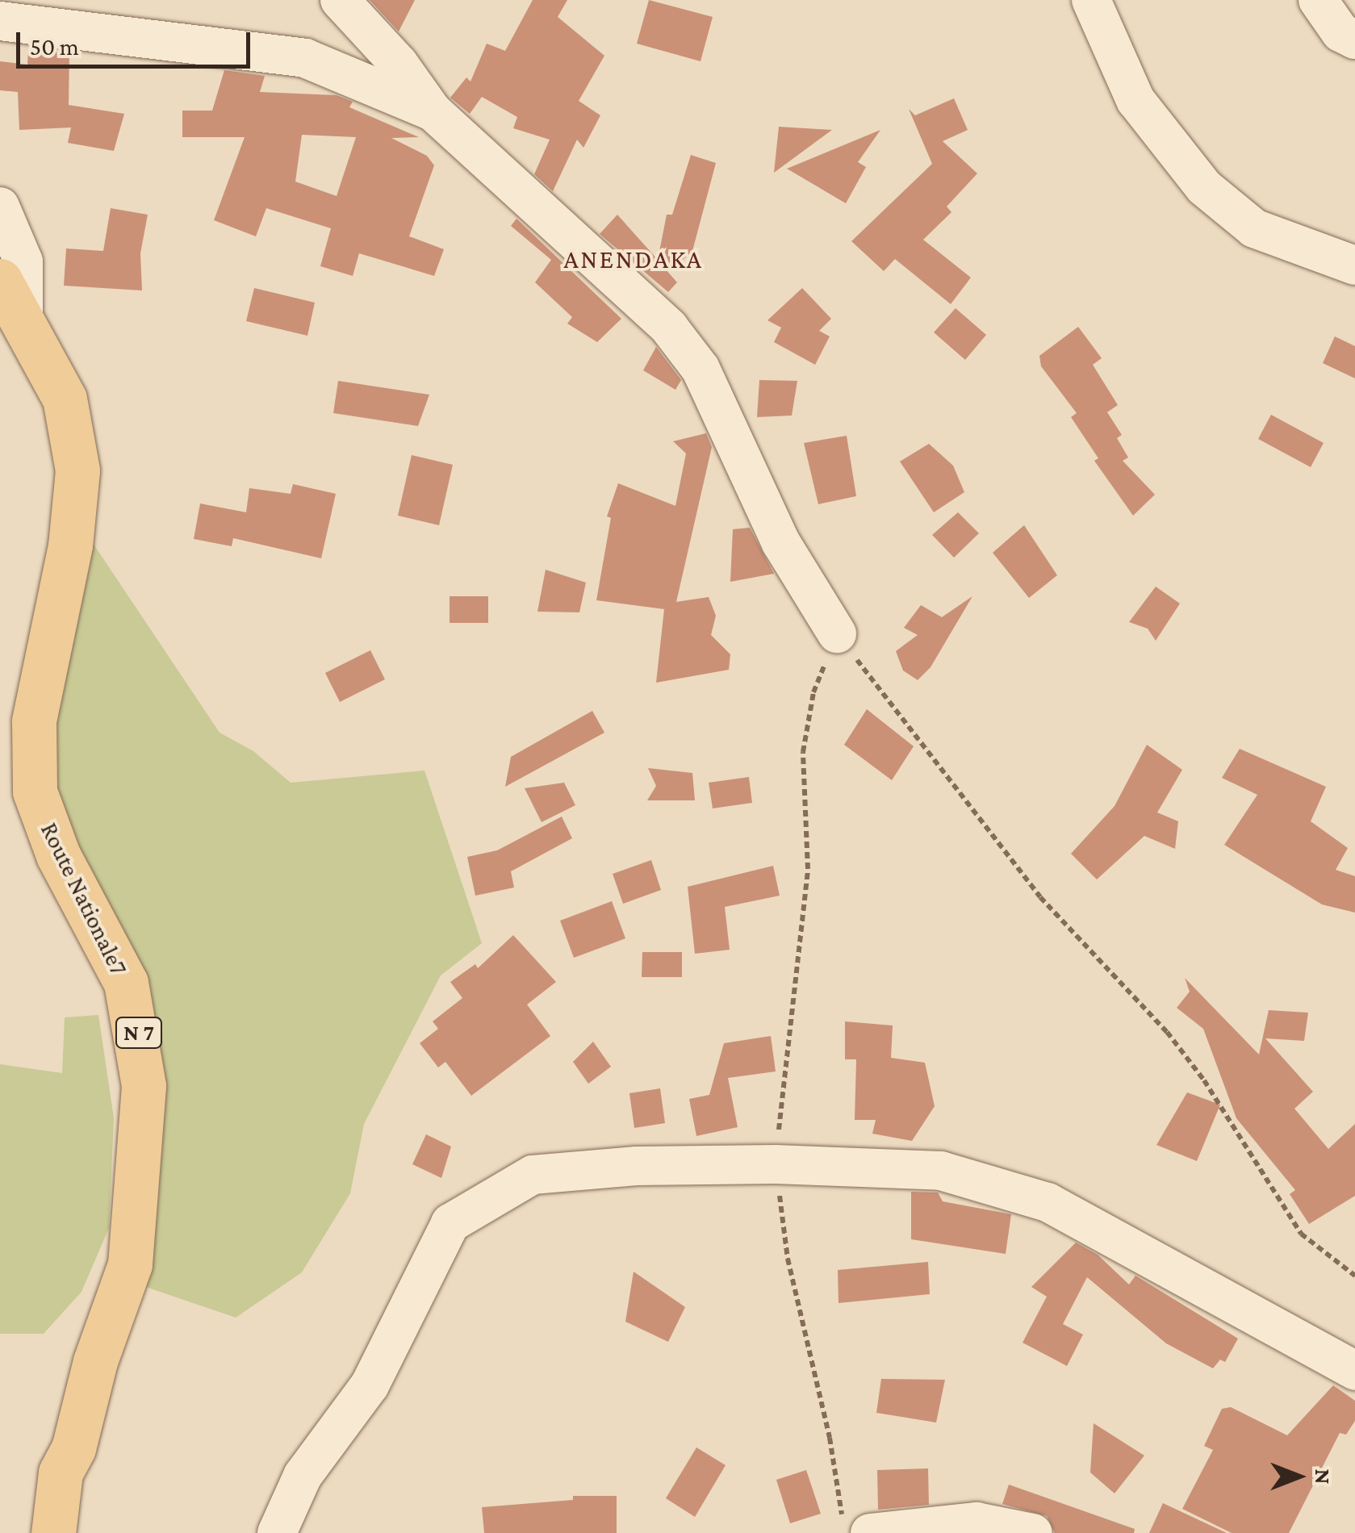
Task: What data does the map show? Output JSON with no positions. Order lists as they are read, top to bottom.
{
  "streets": {
    "main road": ["Route Nationale7", "N 7"]
  },
  "crossings": [
    ["Route Nationale7", "N 7"]
  ],
  "districts": ["ANENDAKA"],
  "scale_bar": "50 m",
  "north": "right"
}
